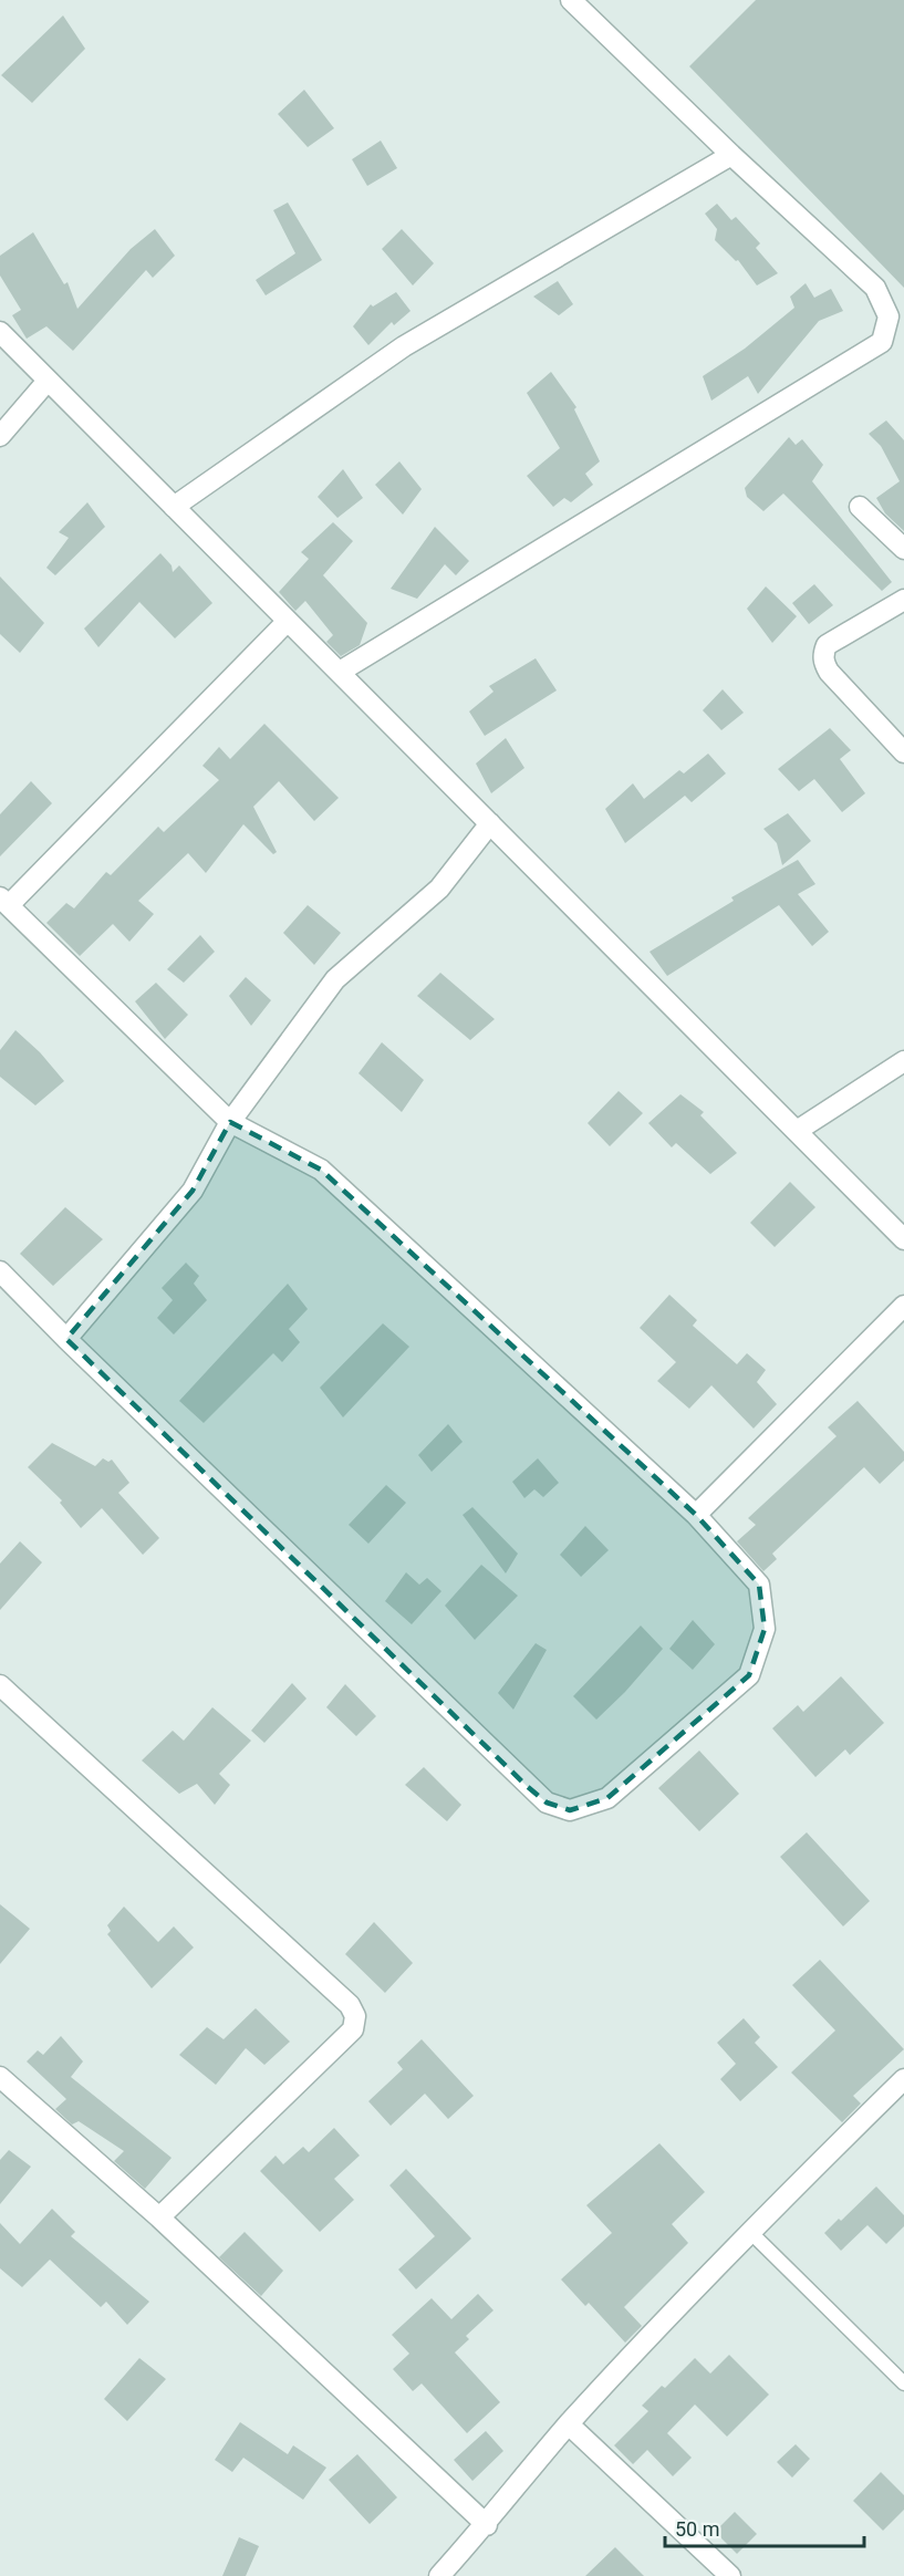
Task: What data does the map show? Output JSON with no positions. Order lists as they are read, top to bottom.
{
  "scale_bar": "50 m"
}
